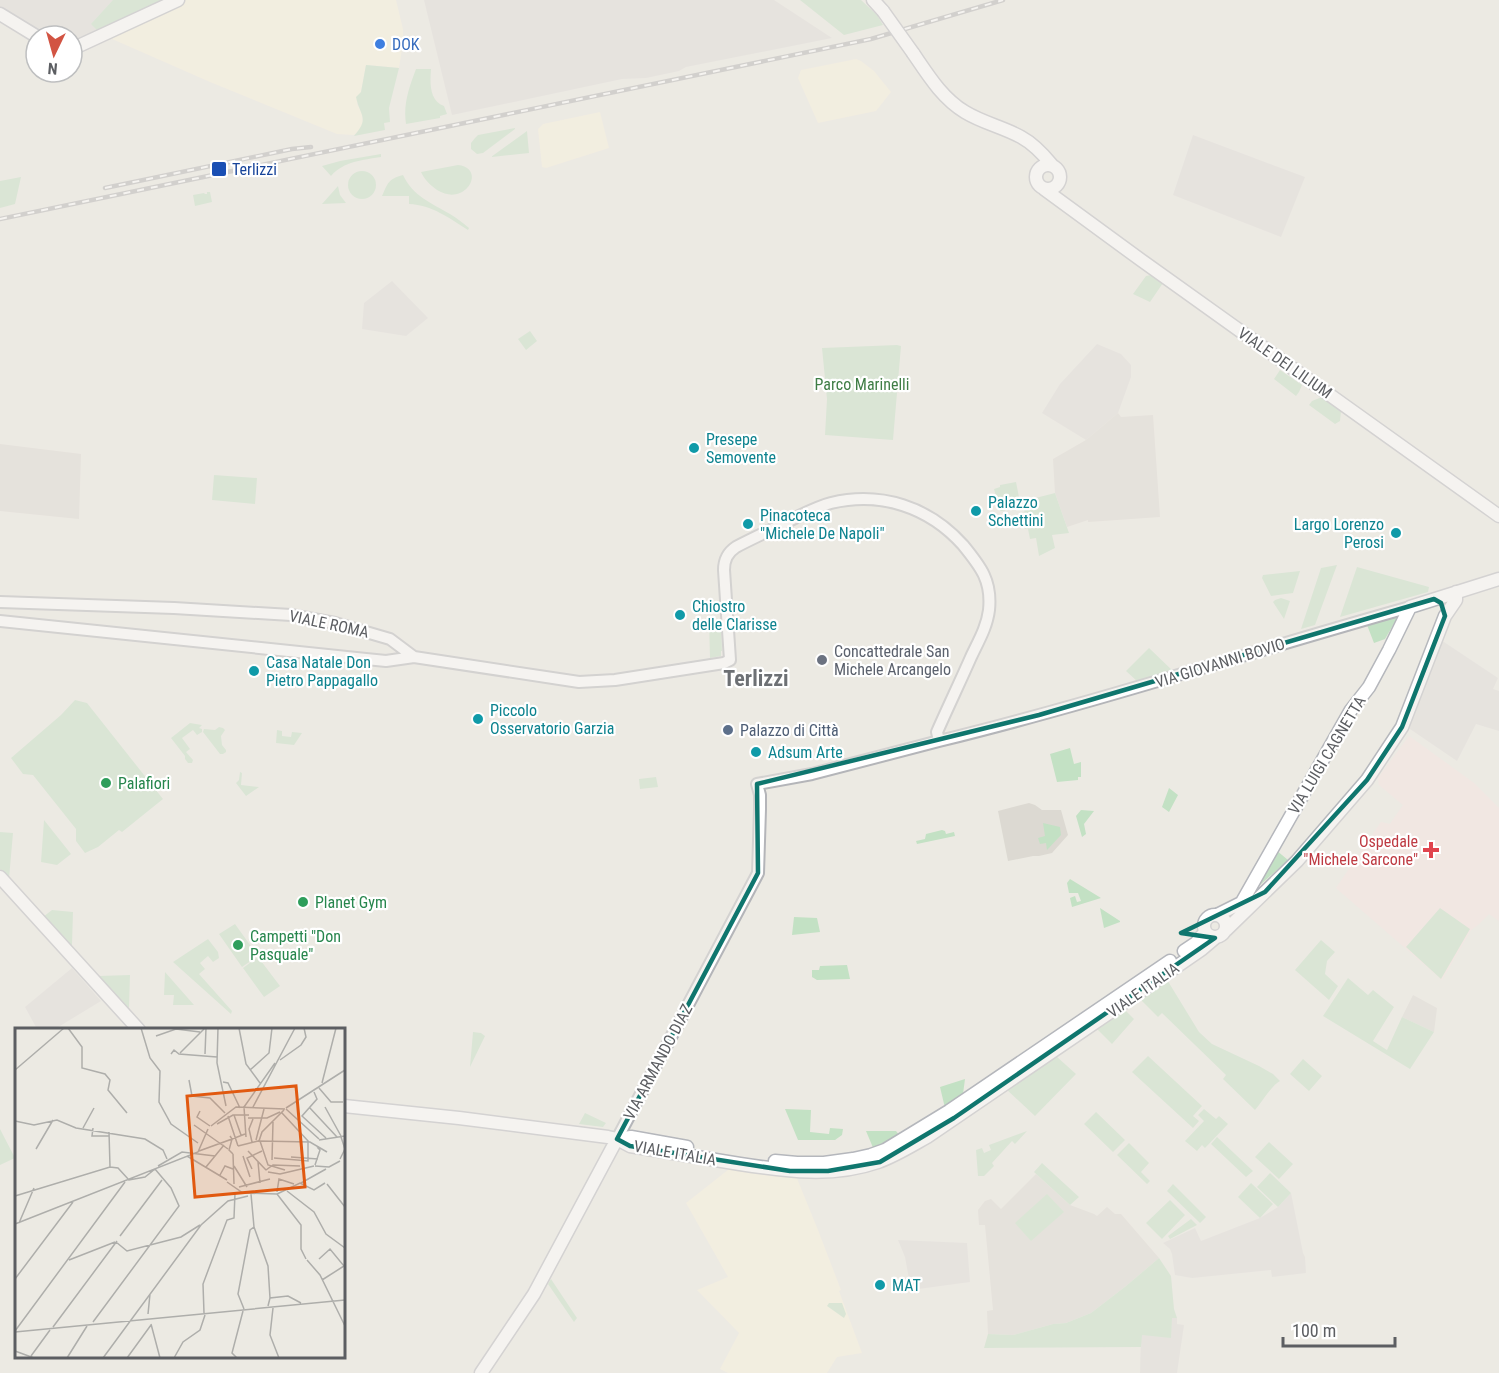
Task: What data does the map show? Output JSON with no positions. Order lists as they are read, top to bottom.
{
  "streets": {
    "main road": [
      "VIALE DEI LILIUM",
      "VIA GIOVANNI BOVIO",
      "VIA LUIGI CAGNETTA",
      "VIALE ITALIA",
      "VIA ARMANDO DIAZ"
    ],
    "street": ["VIALE ROMA"]
  },
  "crossings": [
    ["VIA GIOVANNI BOVIO", "VIA LUIGI CAGNETTA"],
    ["VIA GIOVANNI BOVIO", "VIA ARMANDO DIAZ"],
    ["VIALE ITALIA", "VIA ARMANDO DIAZ"]
  ],
  "districts": ["Terlizzi"],
  "parks": ["Parco Marinelli"],
  "places": {
    "other": [
      "DOK",
      "Presepe Semovente",
      "Palazzo Schettini",
      "Pinacoteca \"Michele De Napoli\"",
      "Largo Lorenzo Perosi",
      "Chiostro delle Clarisse",
      "Concattedrale San Michele Arcangelo",
      "Casa Natale Don Pietro Pappagallo",
      "Piccolo Osservatorio Garzia",
      "Palazzo di Città",
      "Adsum Arte",
      "Palafiori",
      "Planet Gym",
      "Campetti \"Don Pasquale\"",
      "MAT"
    ],
    "transit": ["Terlizzi"],
    "health": ["Ospedale \"Michele Sarcone\""]
  },
  "scale_bar": "100 m",
  "north": "bottom"
}
